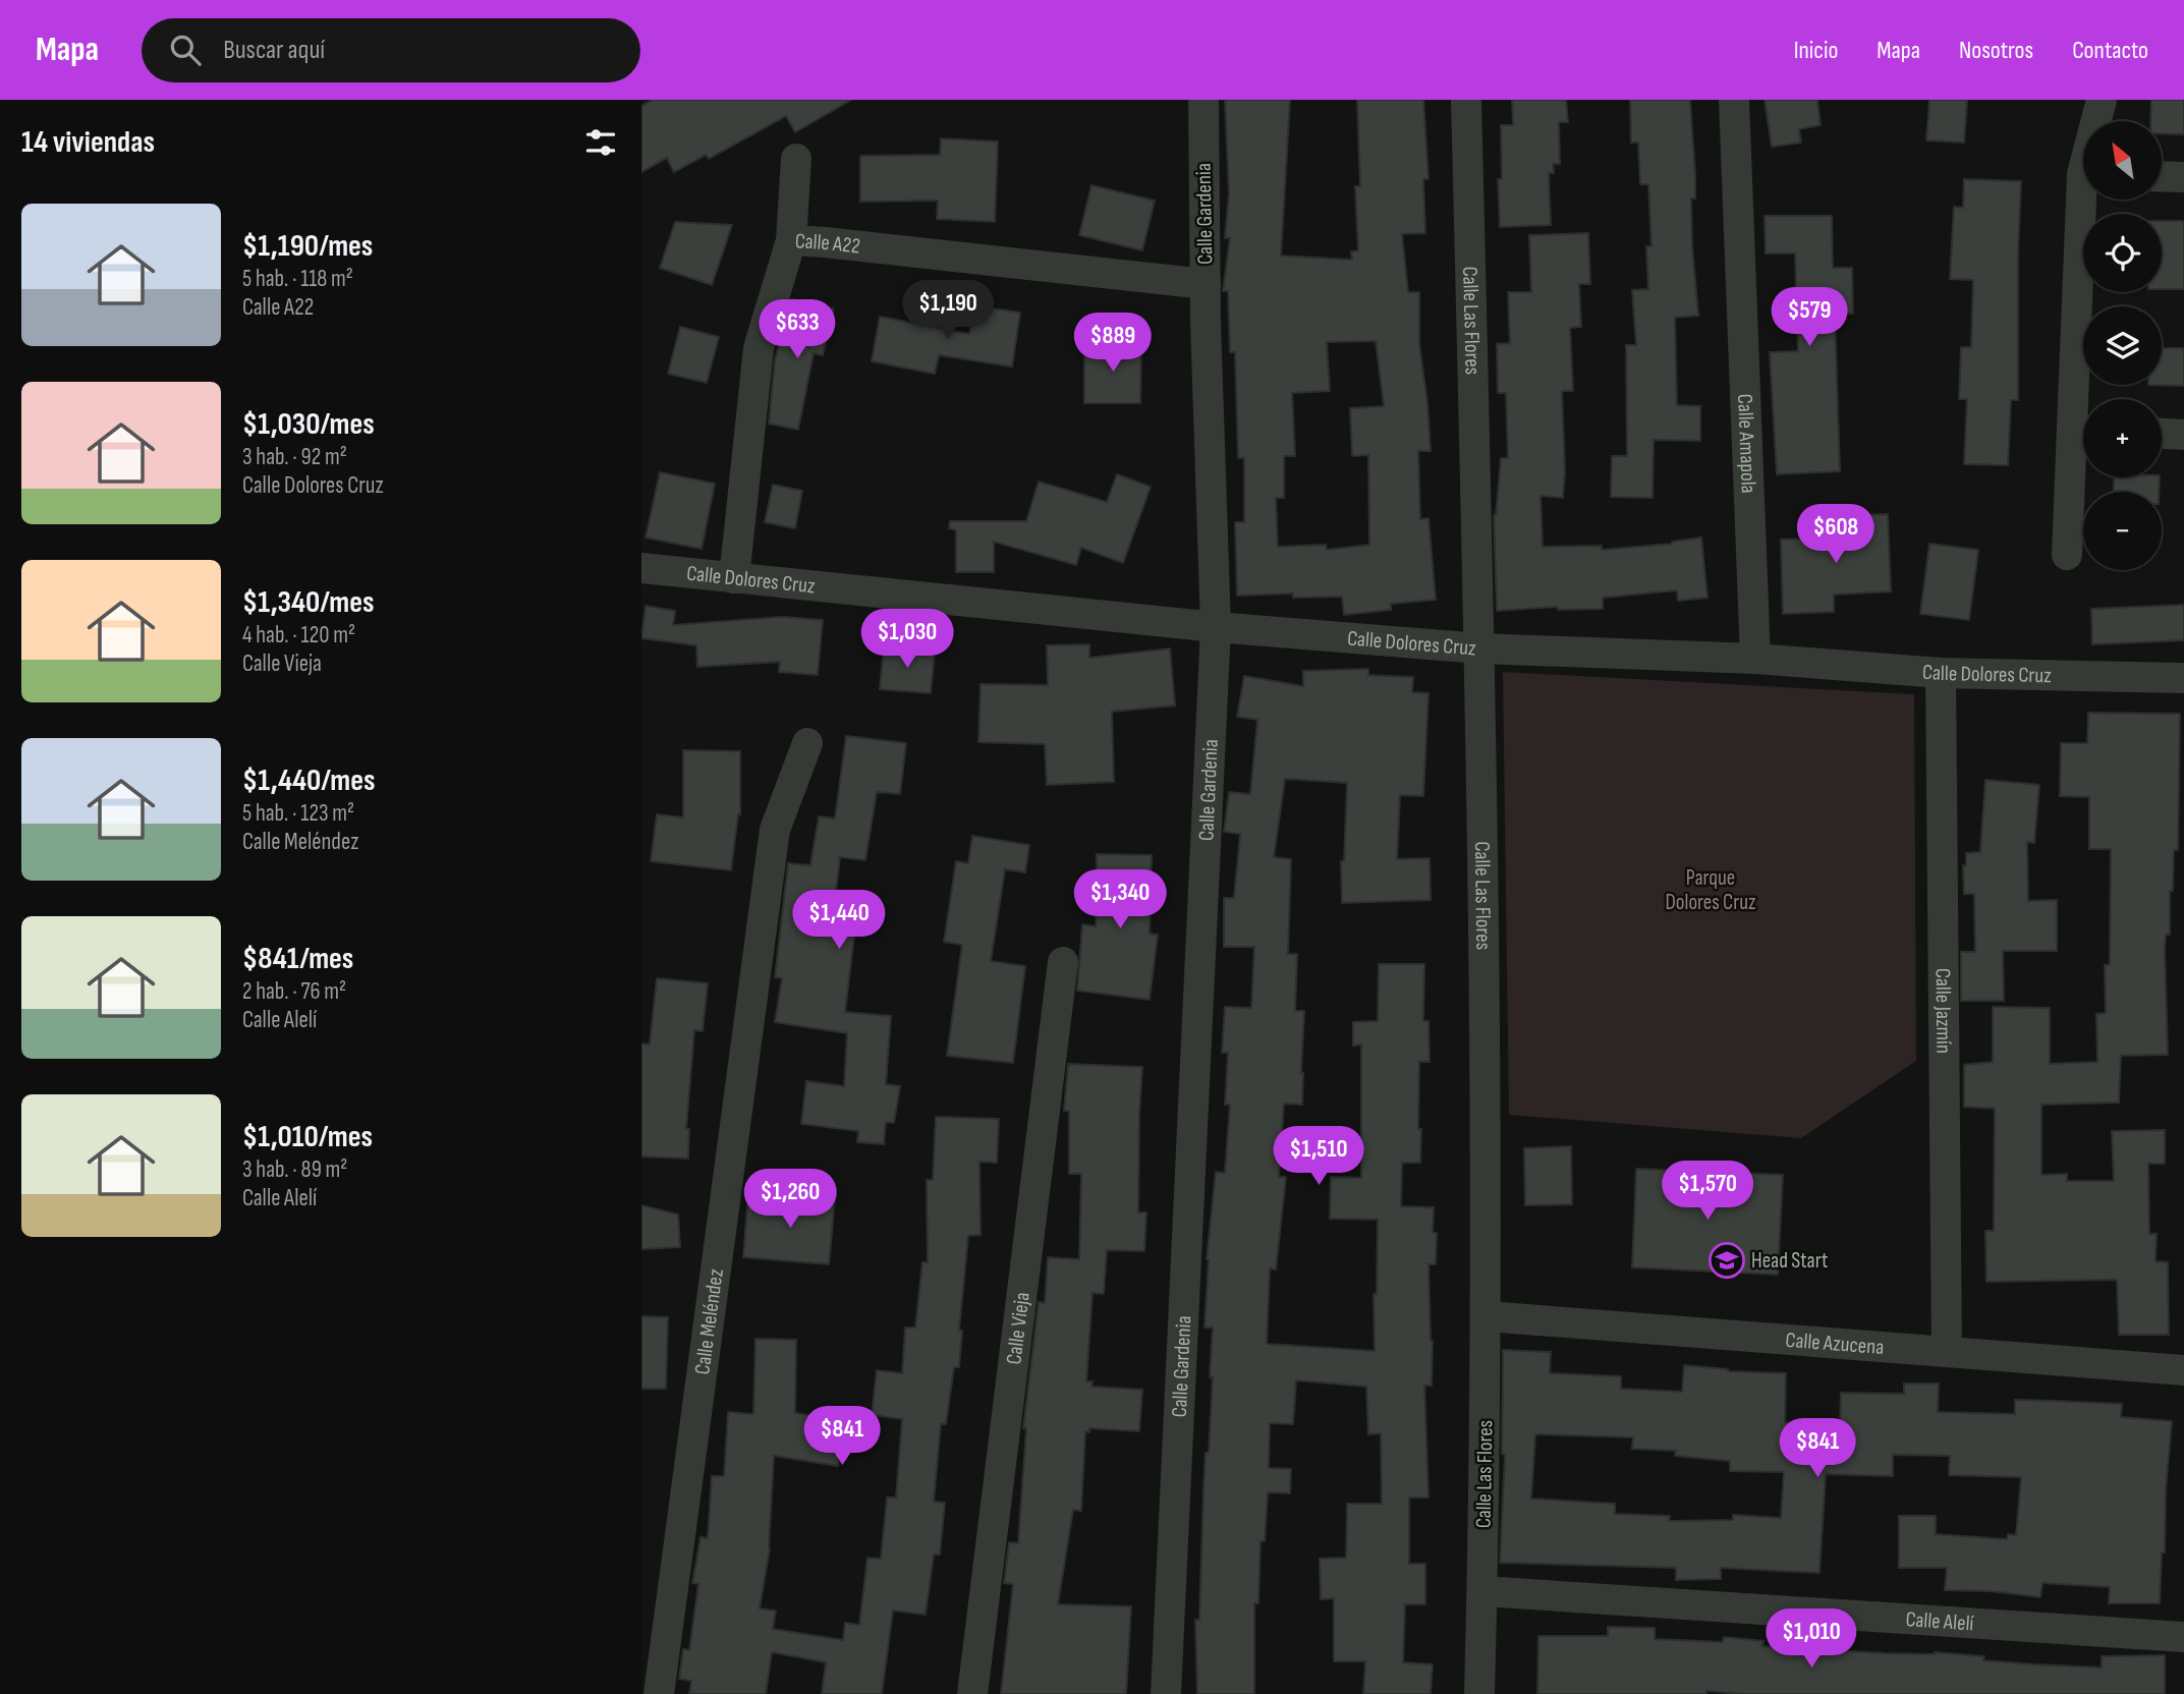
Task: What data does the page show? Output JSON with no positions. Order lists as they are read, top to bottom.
{
  "streets": {
    "street": [
      "Calle Gardenia",
      "Calle A22",
      "Calle Las Flores",
      "Calle Amapola",
      "Calle Dolores Cruz",
      "Calle Jazmín",
      "Calle Meléndez",
      "Calle Vieja",
      "Calle Azucena",
      "Calle Alelí"
    ]
  },
  "crossings": [
    ["Calle Gardenia", "Calle A22"],
    ["Calle Gardenia", "Calle Dolores Cruz"],
    ["Calle A22", "Calle Dolores Cruz"],
    ["Calle Las Flores", "Calle Dolores Cruz"],
    ["Calle Las Flores", "Calle Azucena"],
    ["Calle Las Flores", "Calle Alelí"],
    ["Calle Amapola", "Calle Dolores Cruz"],
    ["Calle Dolores Cruz", "Calle Jazmín"],
    ["Calle Jazmín", "Calle Azucena"]
  ],
  "parks": ["Parque Dolores Cruz"],
  "places": {
    "school or university": ["Head Start"]
  },
  "north": "top left",
  "page": {
    "header": "Mapa",
    "search": "Buscar aquí",
    "nav": [
      "Inicio",
      "Mapa",
      "Nosotros",
      "Contacto"
    ],
    "heading": "14 viviendas",
    "map_buttons": ["+", "−"],
    "list": [
      {
        "name": "$1,190/mes",
        "note": "5 hab. · 118 m² · Calle A22"
      },
      {
        "name": "$1,030/mes",
        "note": "3 hab. · 92 m² · Calle Dolores Cruz"
      },
      {
        "name": "$1,340/mes",
        "note": "4 hab. · 120 m² · Calle Vieja"
      },
      {
        "name": "$1,440/mes",
        "note": "5 hab. · 123 m² · Calle Meléndez"
      },
      {
        "name": "$841/mes",
        "note": "2 hab. · 76 m² · Calle Alelí"
      },
      {
        "name": "$1,010/mes",
        "note": "3 hab. · 89 m² · Calle Alelí"
      }
    ],
    "price": [
      "$1,190",
      "$579",
      "$633",
      "$889",
      "$608",
      "$1,030",
      "$1,340",
      "$1,440",
      "$1,510",
      "$1,570",
      "$1,260",
      "$841",
      "$841",
      "$1,010"
    ]
  }
}
